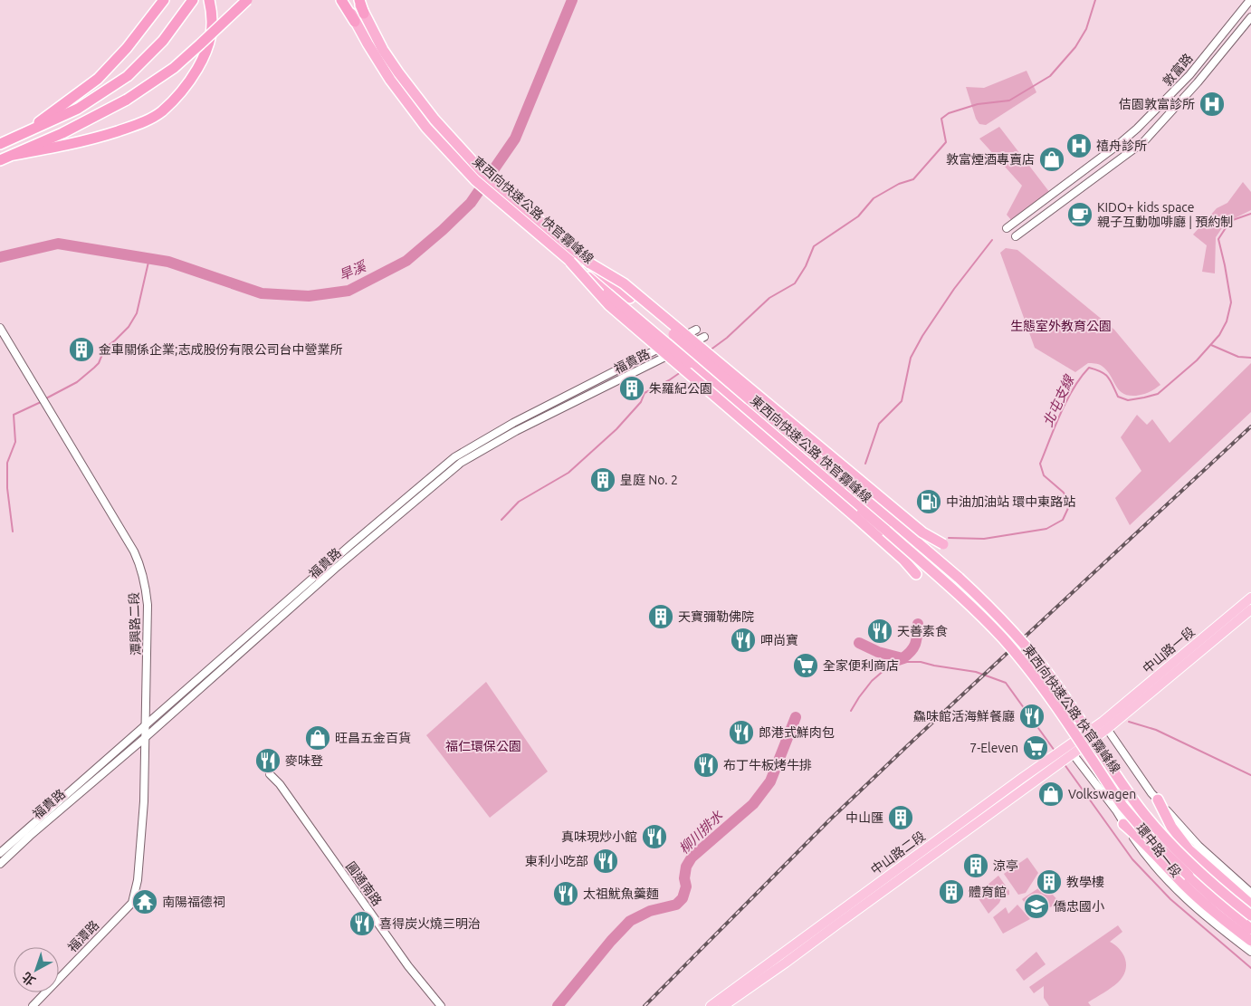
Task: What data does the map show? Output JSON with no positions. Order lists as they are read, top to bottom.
{
  "streets": {
    "highway": ["東西向快速公路 快官霧峰線"],
    "main road": ["中山路一段", "中山路二段"],
    "street": [
      "敦富路",
      "福貴路",
      "潭興路二段",
      "環中路一段",
      "圓通南路",
      "福潭路"
    ]
  },
  "crossings": [
    ["福貴路", "潭興路二段"],
    ["潭興路二段", "福潭路"],
    ["中山路一段", "中山路二段"],
    ["環中路一段", "中山路二段"]
  ],
  "water": ["旱溪", "北屯支線", "柳川排水"],
  "parks": ["生態室外教育公園", "福仁環保公園"],
  "places": {
    "hospital": ["佶園敦富診所", "禧舟診所"],
    "shop": ["敦富煙酒專賣店", "旺昌五金百貨", "Volkswagen"],
    "cafe": ["KIDO+ kids space 親子互動咖啡廳 | 預約制"],
    "building": [
      "金車關係企業;志成股份有限公司台中營業所",
      "朱羅紀公園",
      "皇庭 No. 2",
      "天寶彌勒佛院",
      "中山匯",
      "涼亭",
      "教學樓",
      "體育館"
    ],
    "fuel station": ["中油加油站 環中東路站"],
    "restaurant": [
      "天善素食",
      "呷尚寶",
      "鱻味館活海鮮餐廳",
      "郎港式鮮肉包",
      "麥味登",
      "布丁牛板烤牛排",
      "真味現炒小館",
      "東利小吃部",
      "太祖魷魚羹麵",
      "喜得炭火燒三明治"
    ],
    "supermarket": ["全家便利商店", "7-Eleven"],
    "temple": ["南陽福德祠"],
    "school or university": ["僑忠國小"]
  },
  "north": "bottom left"
}
